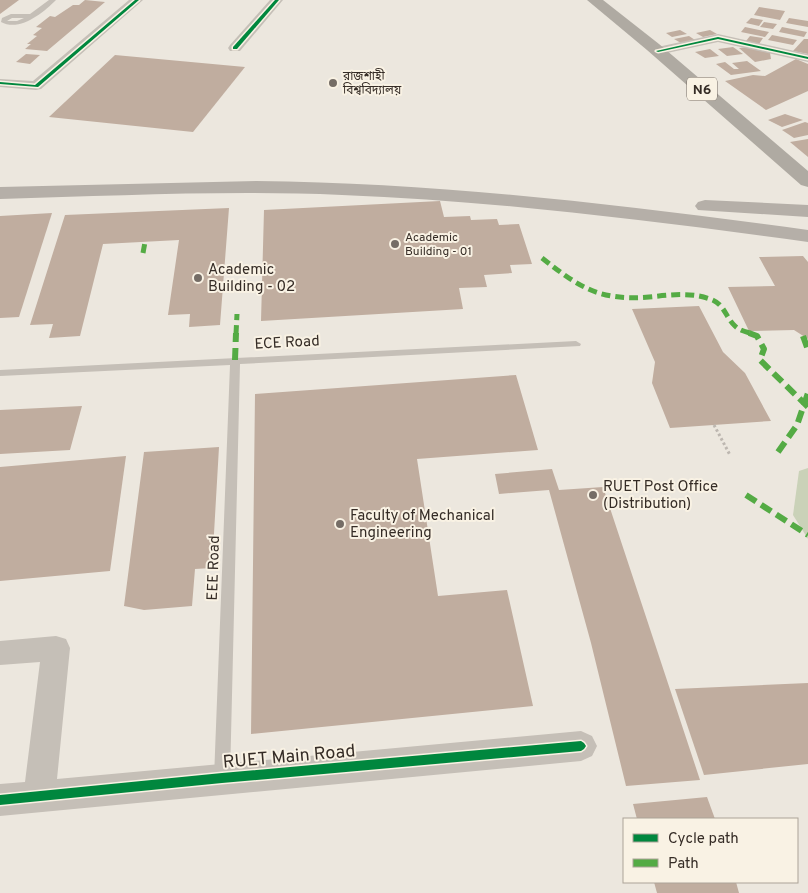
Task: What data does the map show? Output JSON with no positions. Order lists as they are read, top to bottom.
{
  "streets": {
    "highway": ["N6"],
    "street": ["RUET Main Road"],
    "lane": ["ECE Road", "EEE Road"]
  },
  "crossings": [
    ["ECE Road", "EEE Road"],
    ["EEE Road", "RUET Main Road"]
  ],
  "places": [
    "রাজশাহী বিশ্ববিদ্যালয়",
    "Academic Building - 01",
    "Academic Building - 02",
    "RUET Post Office (Distribution)",
    "Faculty of Mechanical Engineering"
  ],
  "legend": ["Cycle path", "Path"]
}
